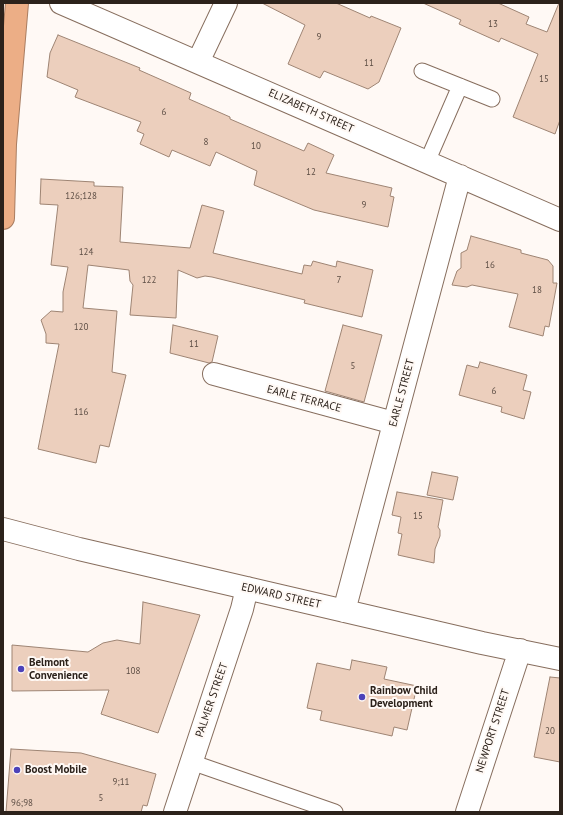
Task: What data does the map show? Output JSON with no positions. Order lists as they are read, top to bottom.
{
  "streets": {
    "street": [
      "ELIZABETH STREET",
      "EARLE STREET",
      "EARLE TERRACE",
      "EDWARD STREET",
      "PALMER STREET",
      "NEWPORT STREET"
    ]
  },
  "crossings": [
    ["ELIZABETH STREET", "EARLE STREET"],
    ["EARLE STREET", "EARLE TERRACE"],
    ["EARLE STREET", "EDWARD STREET"],
    ["EDWARD STREET", "PALMER STREET"],
    ["EDWARD STREET", "NEWPORT STREET"]
  ],
  "places": ["Belmont Convenience", "Rainbow Child Development", "Boost Mobile"],
  "house_numbers": [
    "13",
    "9",
    "11",
    "15",
    "6",
    "8",
    "10",
    "12",
    "126;128",
    "9",
    "124",
    "16",
    "122",
    "7",
    "18",
    "120",
    "11",
    "5",
    "6",
    "116",
    "15",
    "108",
    "20",
    "9;11",
    "5",
    "96;98"
  ]
}
